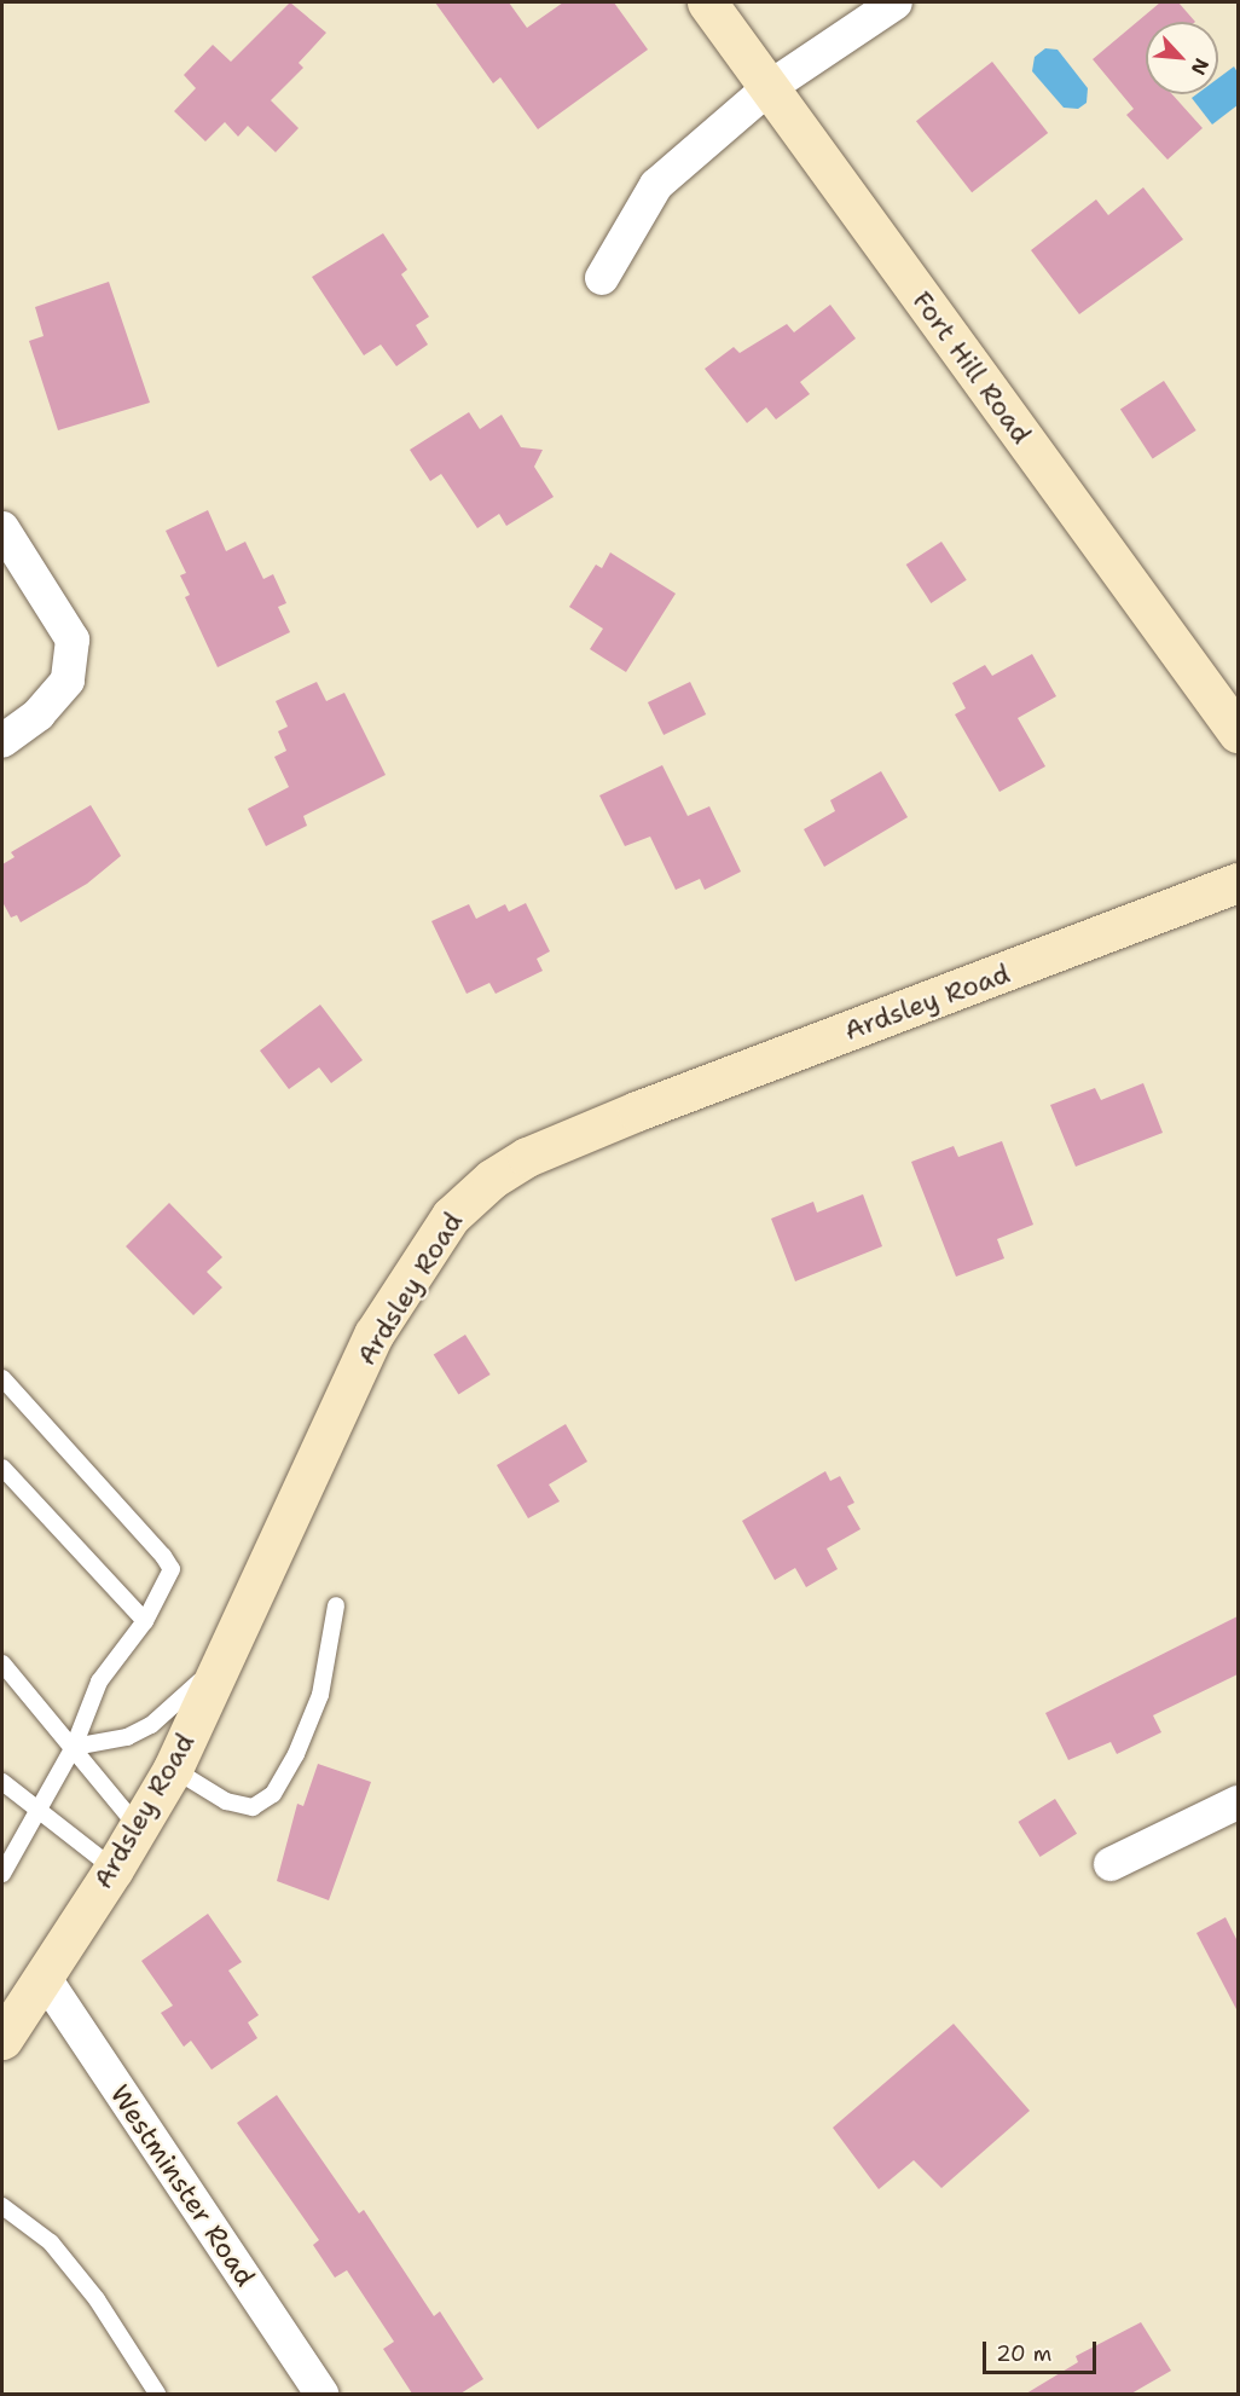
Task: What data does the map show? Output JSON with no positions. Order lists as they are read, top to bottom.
{
  "streets": {
    "main road": ["Fort Hill Road", "Ardsley Road"],
    "street": ["Westminster Road"]
  },
  "crossings": [
    ["Ardsley Road", "Westminster Road"]
  ],
  "scale_bar": "20 m",
  "north": "bottom right"
}
